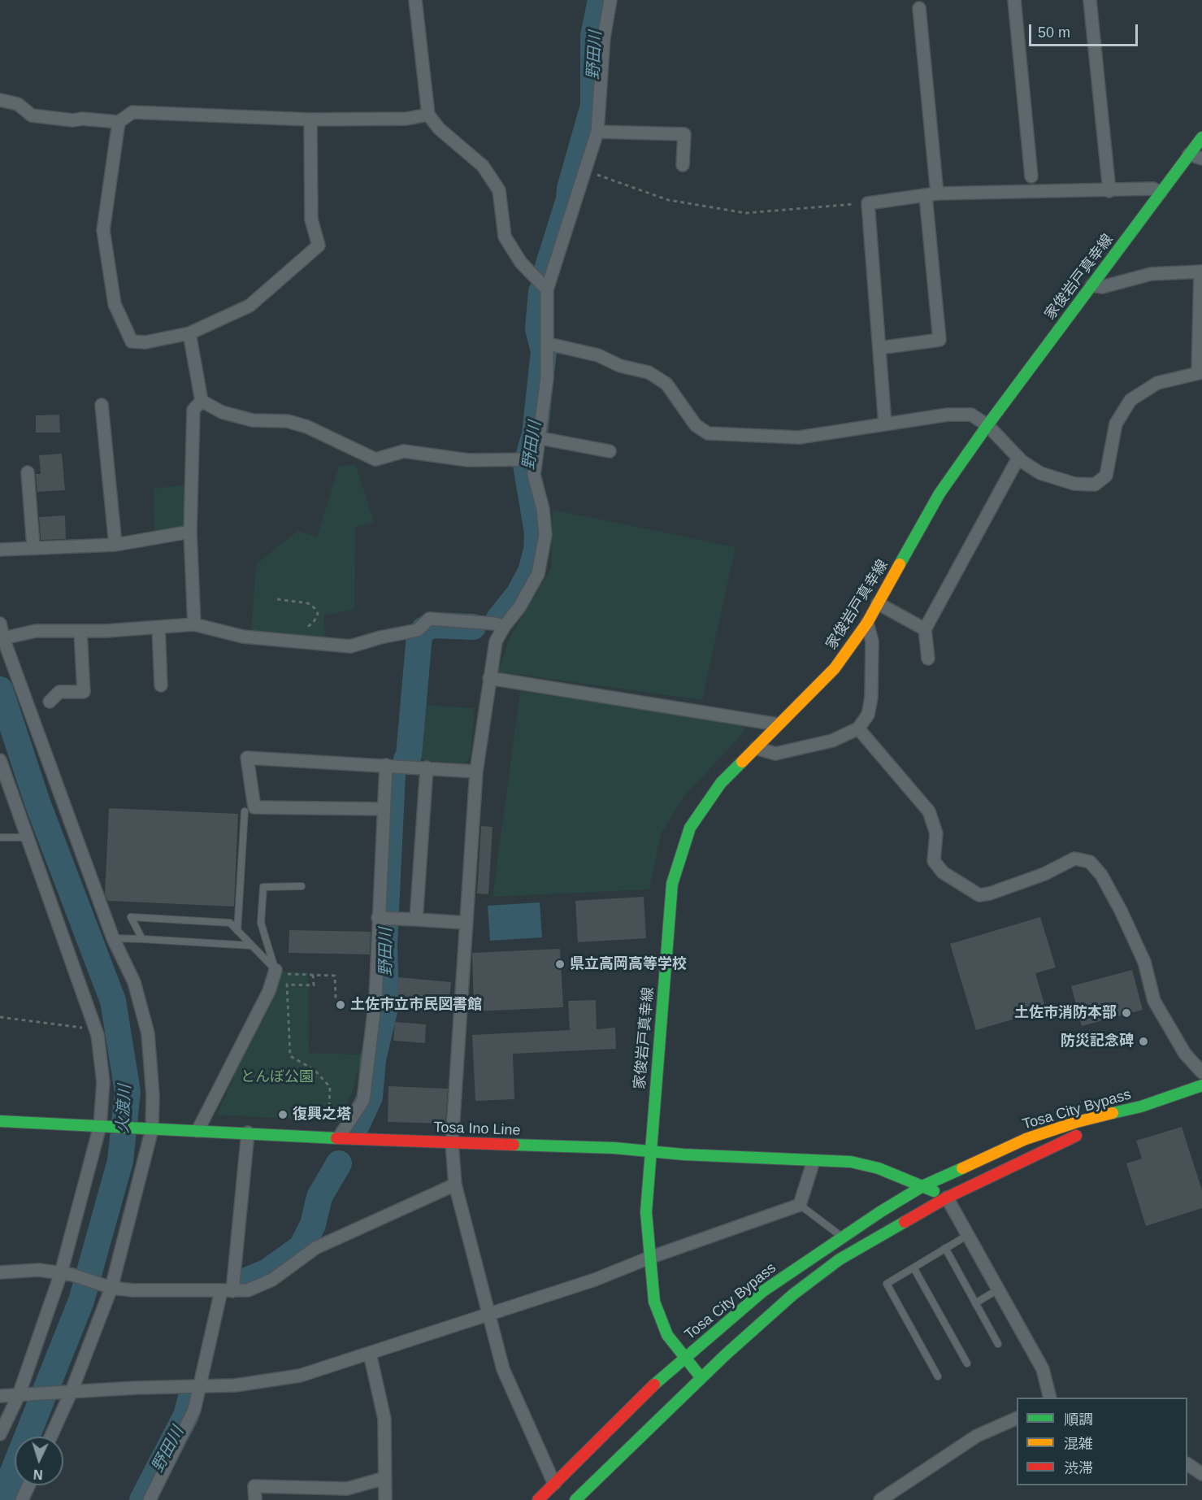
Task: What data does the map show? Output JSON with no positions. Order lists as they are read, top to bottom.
{
  "streets": {
    "main road": ["家俊岩戸真幸線", "Tosa City Bypass", "Tosa Ino Line"]
  },
  "crossings": [
    ["家俊岩戸真幸線", "Tosa City Bypass"],
    ["家俊岩戸真幸線", "Tosa Ino Line"],
    ["Tosa City Bypass", "Tosa Ino Line"]
  ],
  "water": ["野田川", "火渡川"],
  "parks": ["とんぼ公園"],
  "places": [
    "県立高岡高等学校",
    "土佐市立市民図書館",
    "土佐市消防本部",
    "防災記念碑",
    "復興之塔"
  ],
  "legend": ["順調", "混雑", "渋滞"],
  "scale_bar": "50 m",
  "north": "bottom"
}
